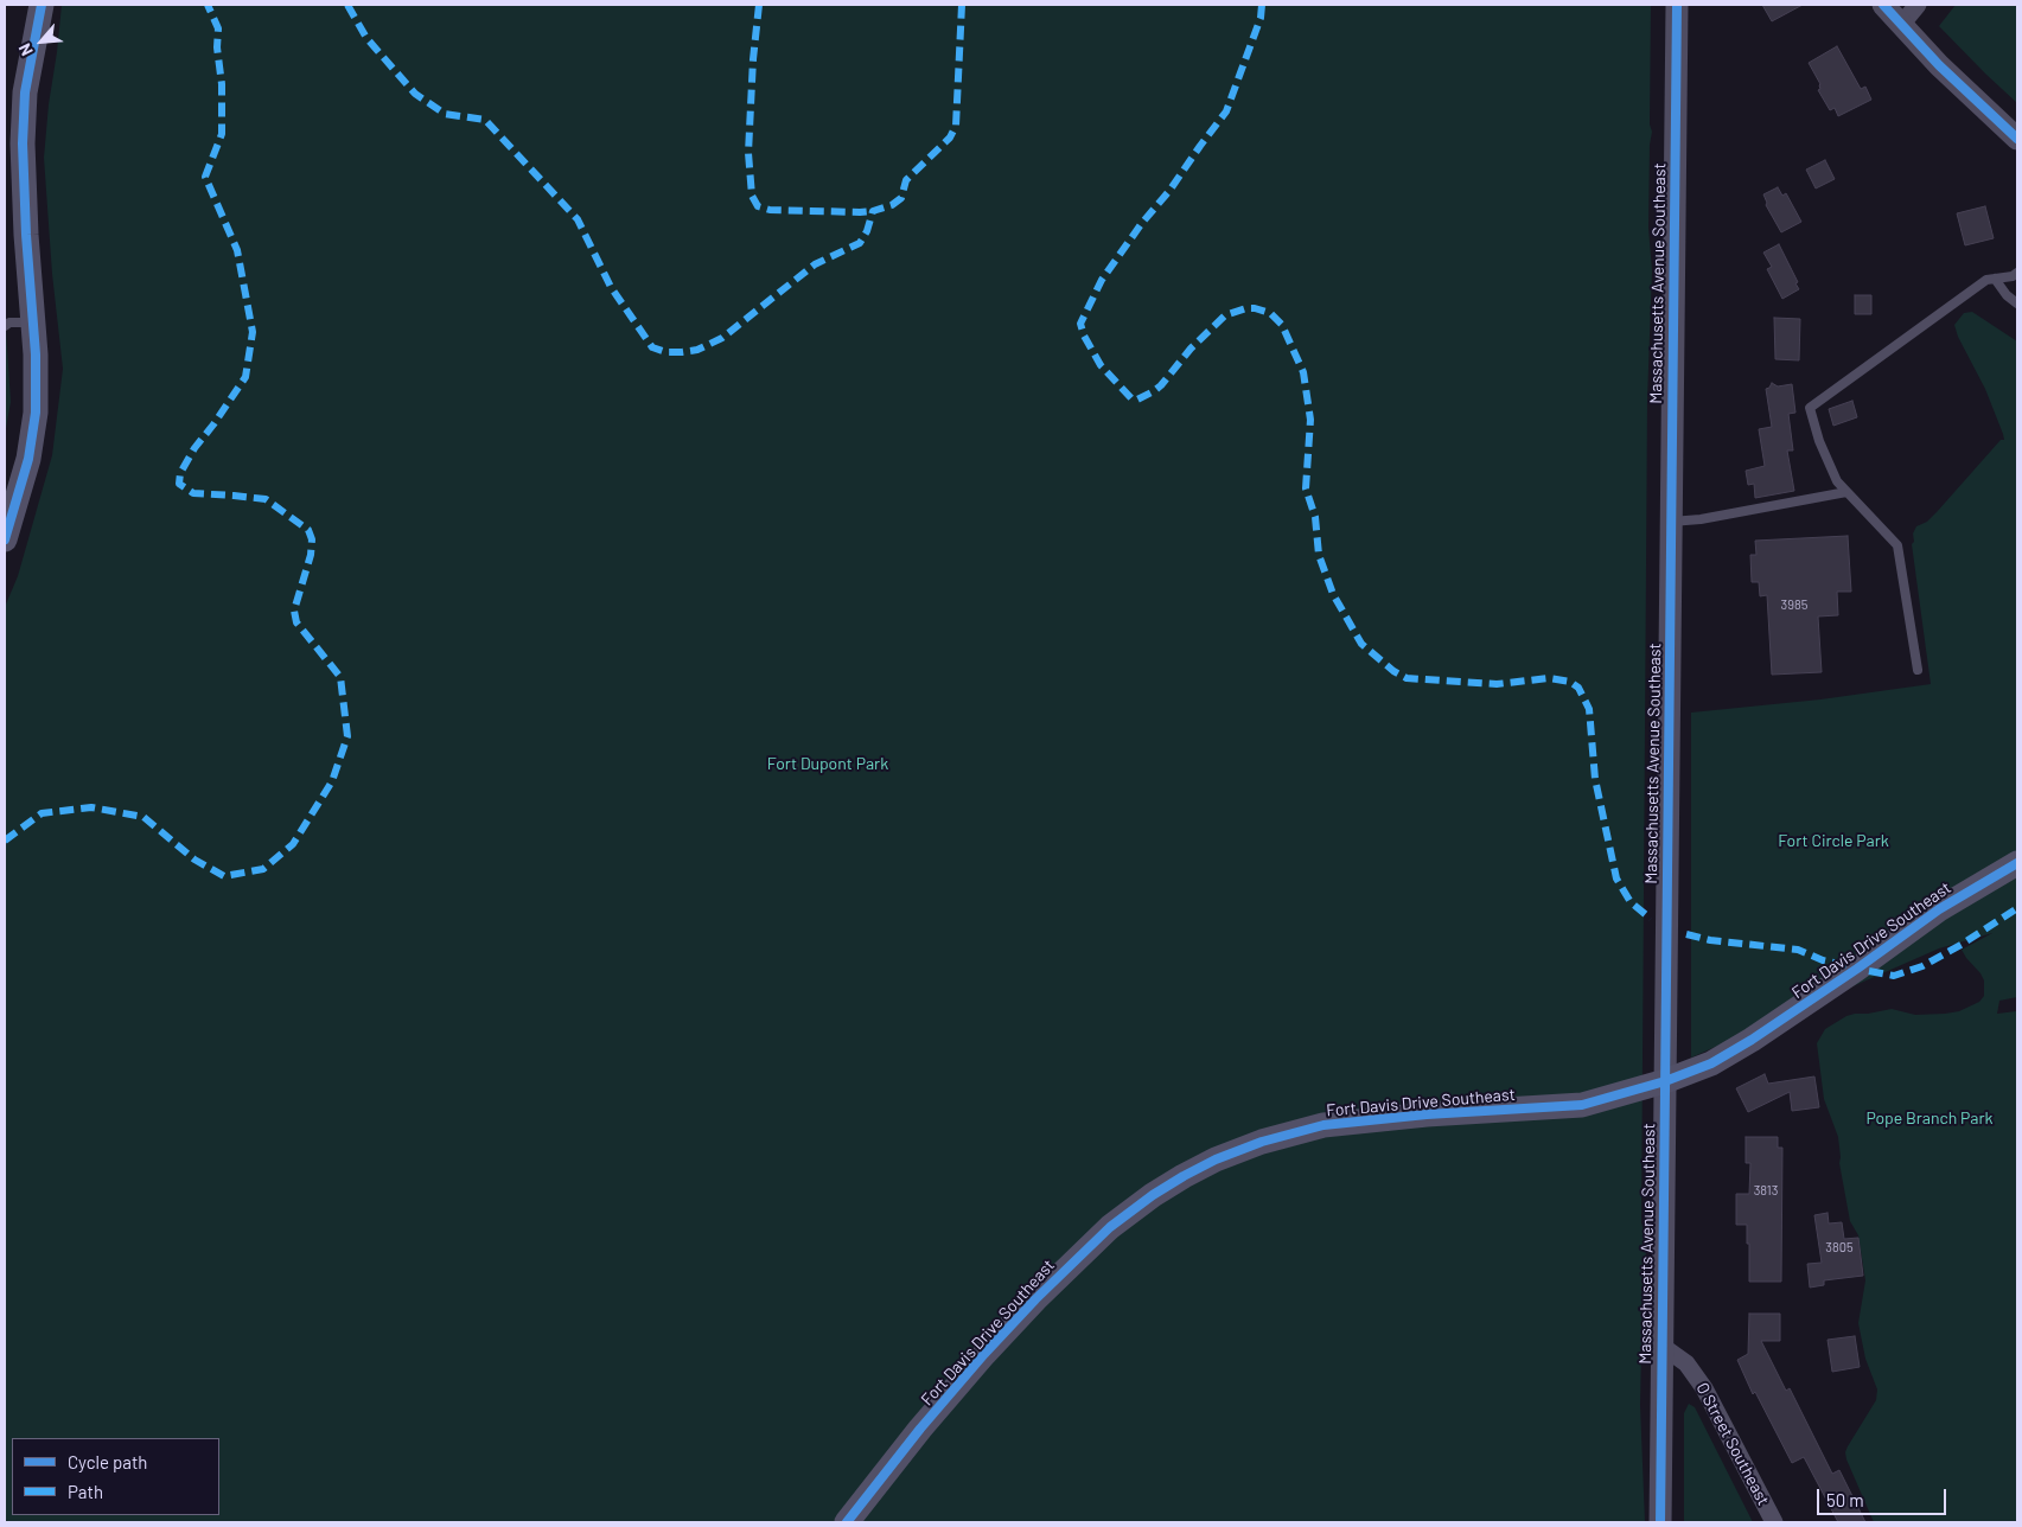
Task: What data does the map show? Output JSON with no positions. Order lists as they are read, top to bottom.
{
  "streets": {
    "main road": ["Fort Davis Drive Southeast"],
    "street": ["Massachusetts Avenue Southeast", "O Street Southeast"]
  },
  "crossings": [
    ["Massachusetts Avenue Southeast", "Fort Davis Drive Southeast"],
    ["Massachusetts Avenue Southeast", "O Street Southeast"]
  ],
  "parks": ["Fort Dupont Park", "Fort Circle Park", "Pope Branch Park"],
  "house_numbers": ["3985", "3813", "3805"],
  "legend": ["Cycle path", "Path"],
  "scale_bar": "50 m",
  "north": "bottom left"
}
